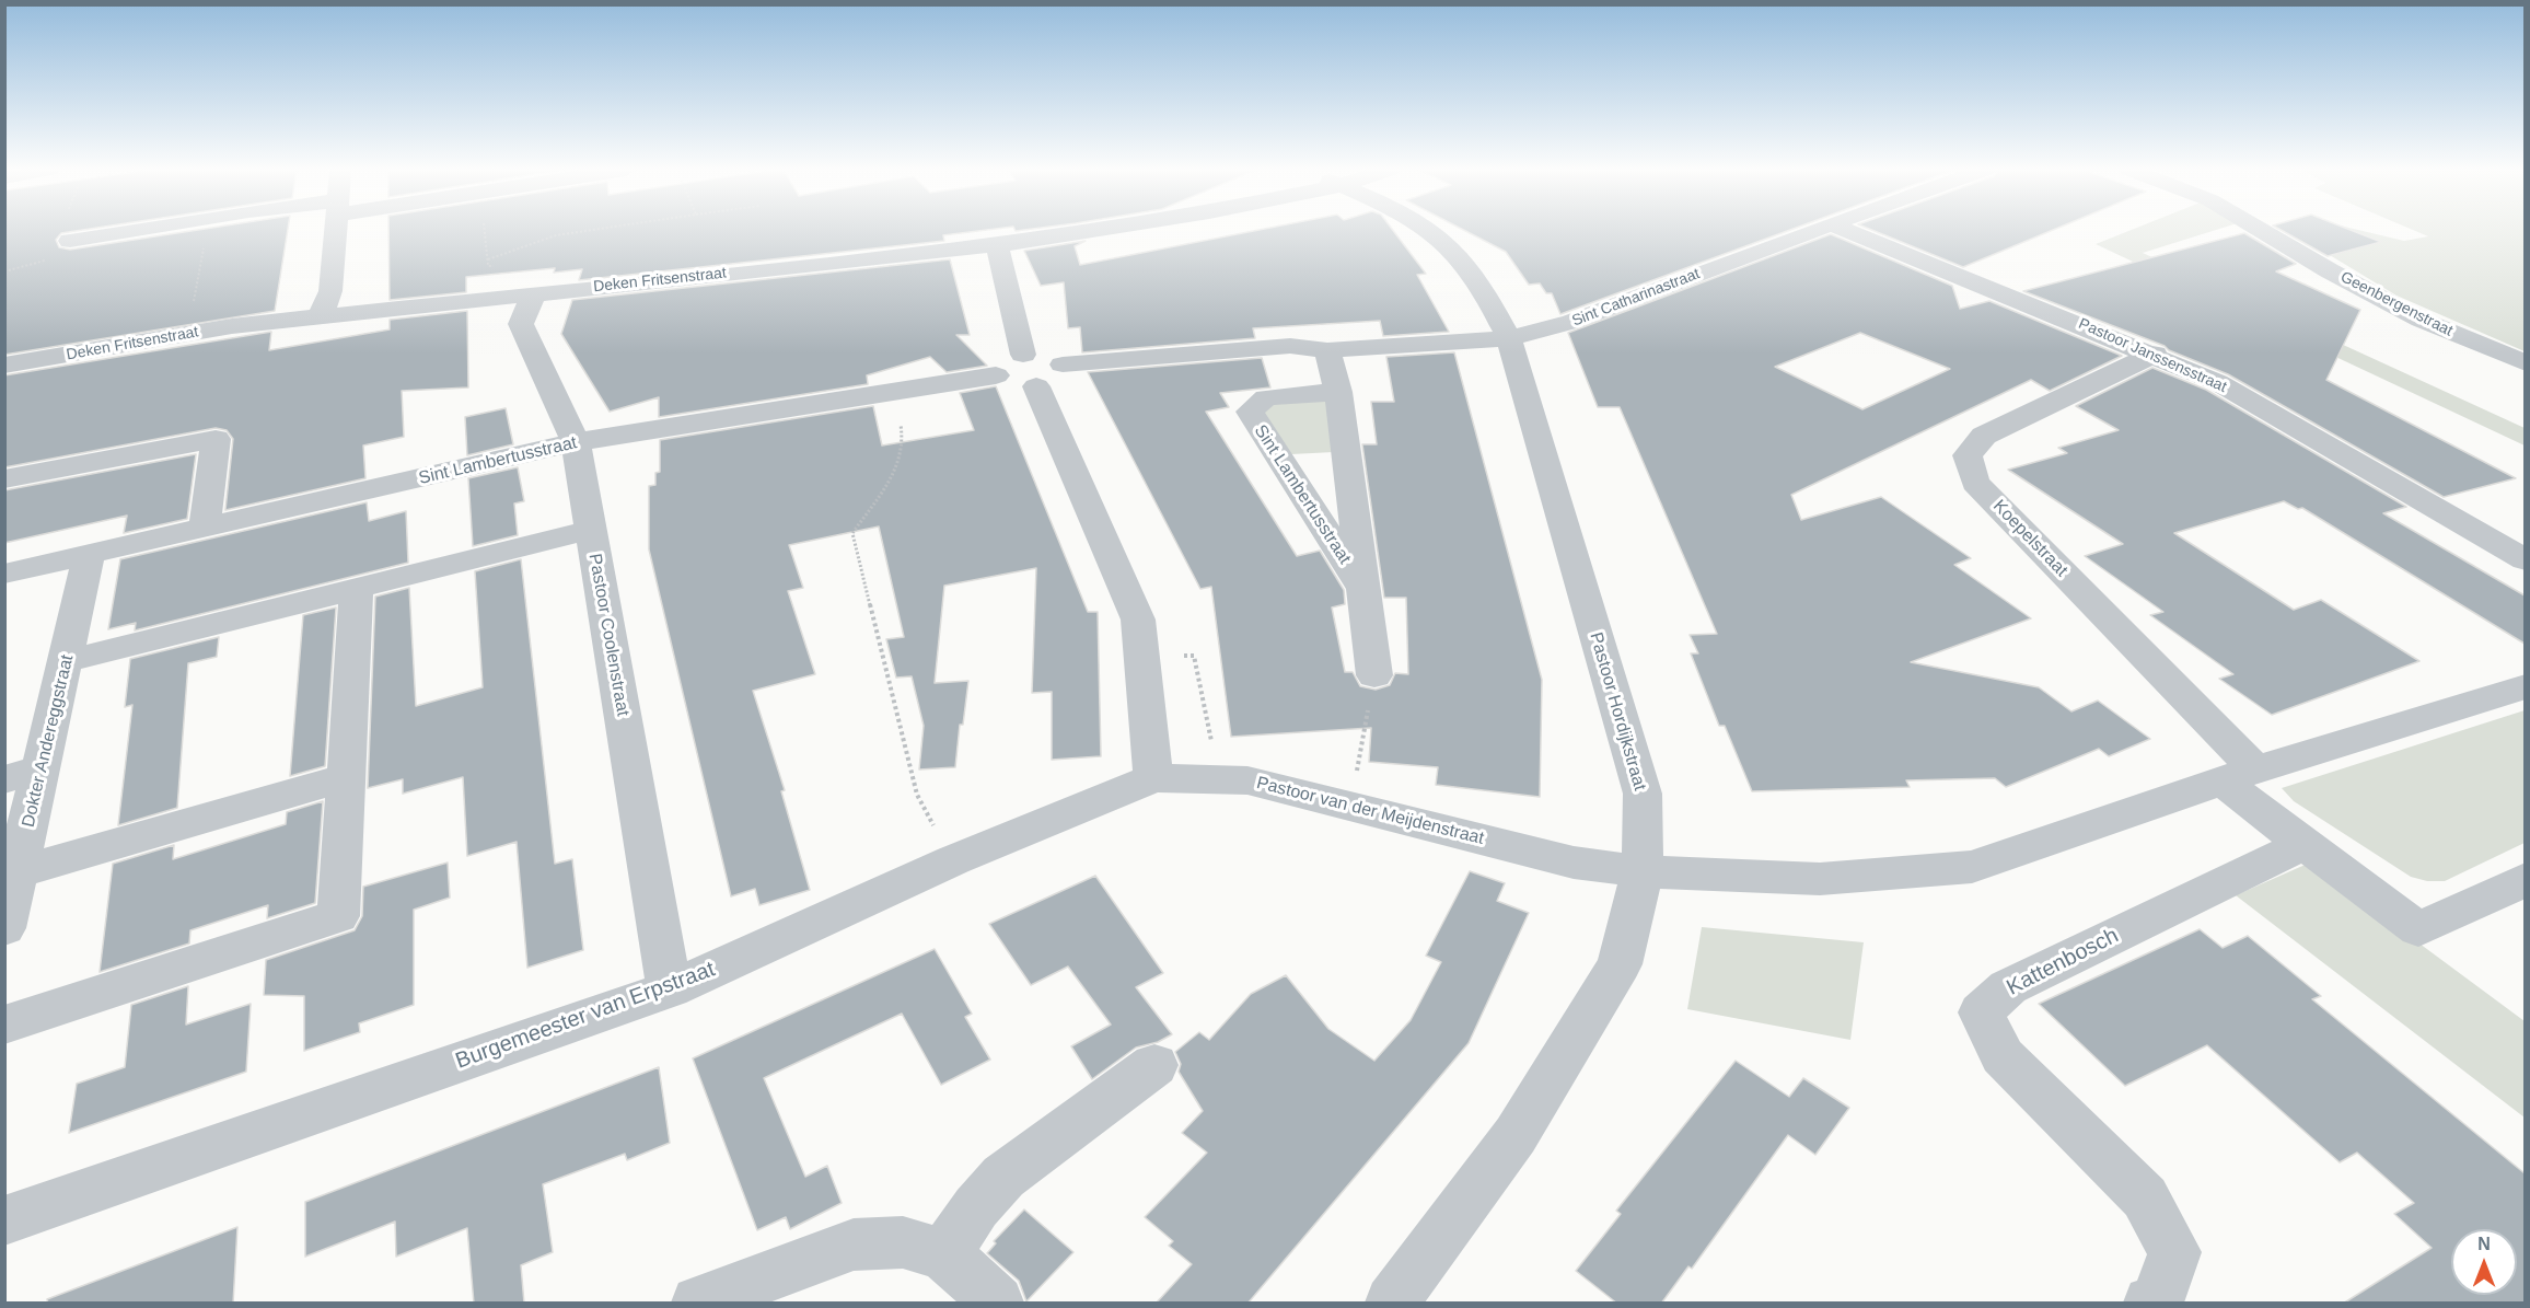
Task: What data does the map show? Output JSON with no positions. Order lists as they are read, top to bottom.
{
  "streets": {
    "street": [
      "Deken Fritsenstraat",
      "Sint Catharinastraat",
      "Geenbergenstraat",
      "Pastoor Janssensstraat",
      "Sint Lambertusstraat",
      "Koepelstraat",
      "Pastoor Coolenstraat",
      "Pastoor Hordijkstraat",
      "Dokter Andereggstraat",
      "Pastoor van der Meijdenstraat",
      "Kattenbosch",
      "Burgemeester van Erpstraat"
    ]
  },
  "crossings": [
    ["Deken Fritsenstraat", "Pastoor Coolenstraat"],
    ["Sint Catharinastraat", "Pastoor Hordijkstraat"],
    ["Pastoor Janssensstraat", "Koepelstraat"],
    ["Sint Lambertusstraat", "Pastoor Coolenstraat"],
    ["Sint Lambertusstraat", "Dokter Andereggstraat"],
    ["Pastoor Coolenstraat", "Burgemeester van Erpstraat"],
    ["Pastoor Hordijkstraat", "Pastoor van der Meijdenstraat"],
    ["Pastoor van der Meijdenstraat", "Burgemeester van Erpstraat"]
  ],
  "north": "top"
}
